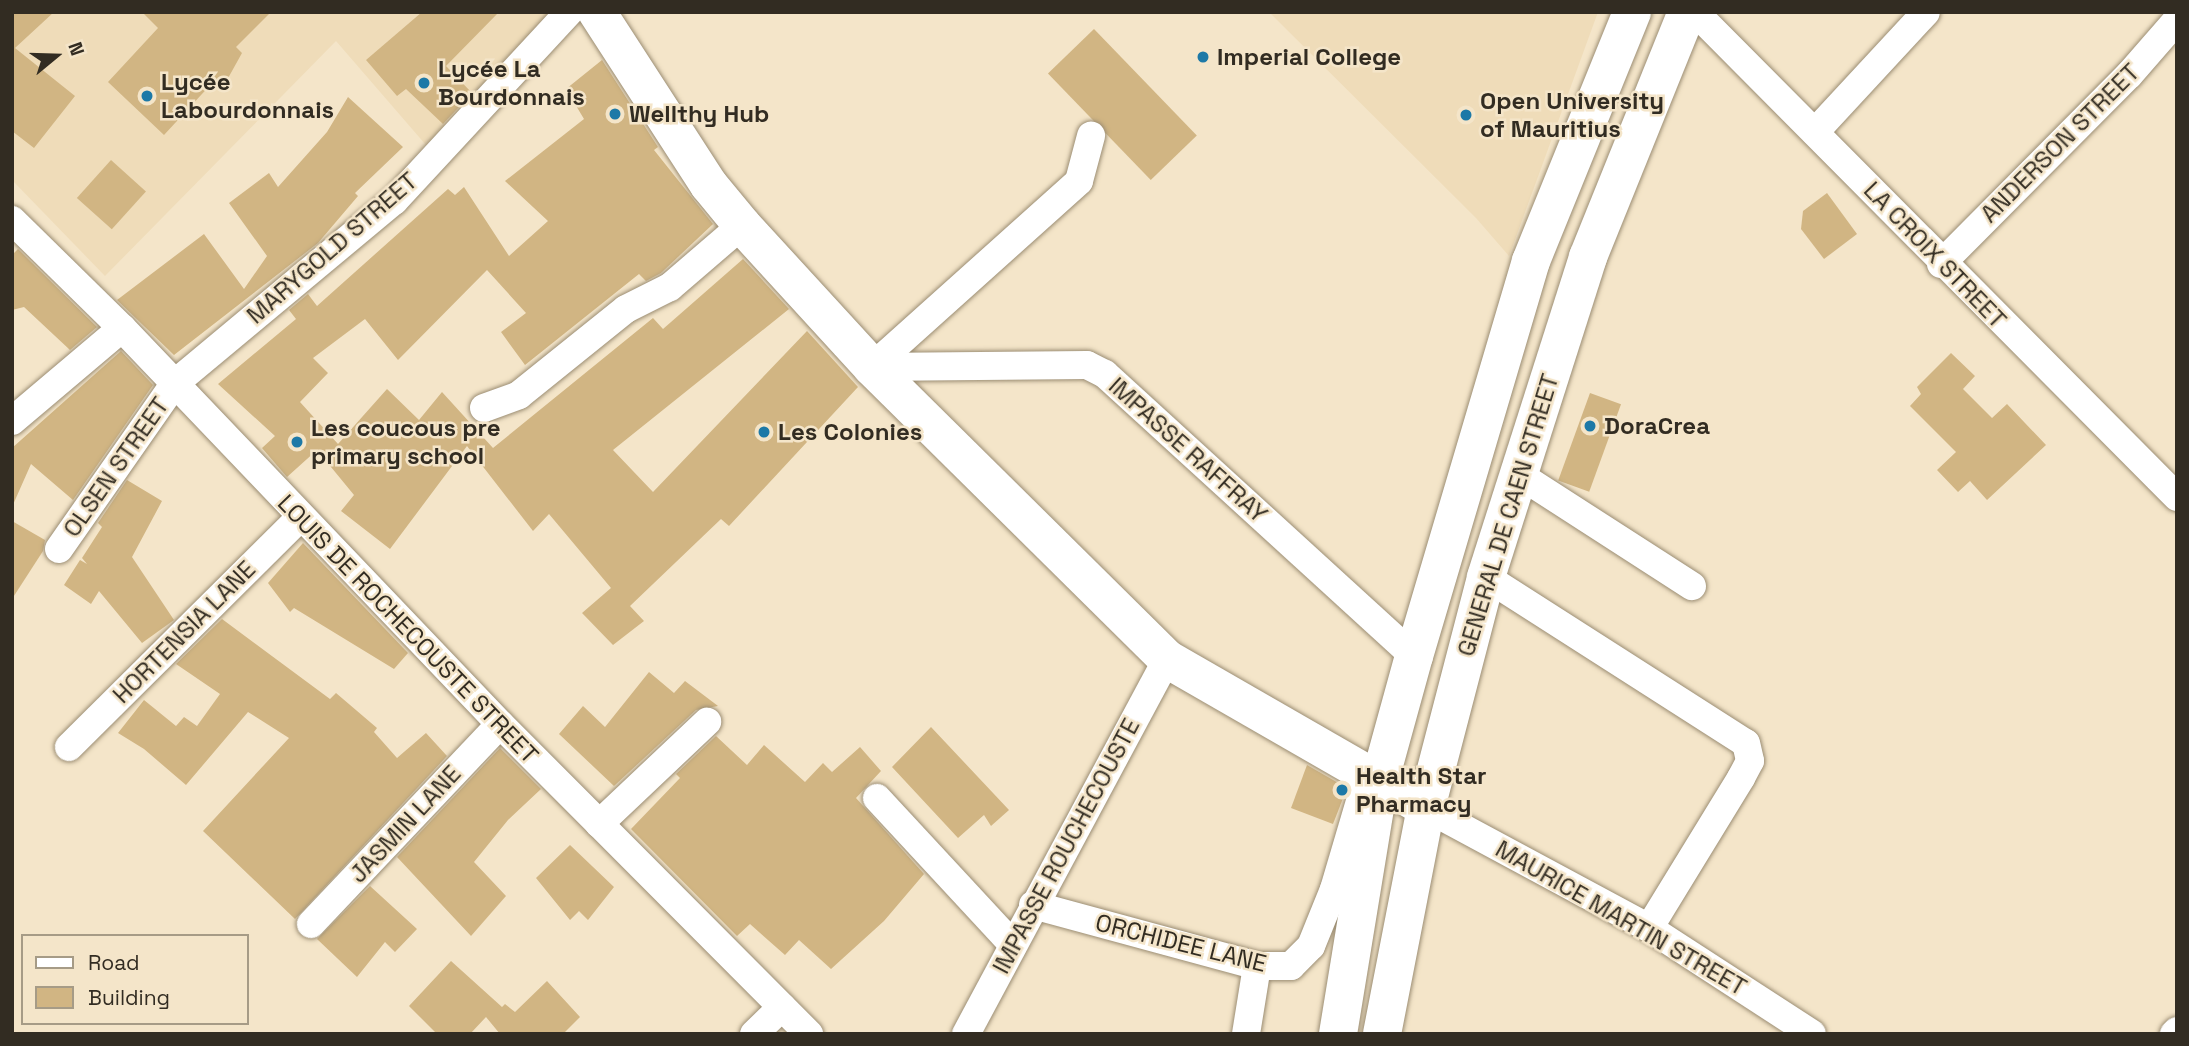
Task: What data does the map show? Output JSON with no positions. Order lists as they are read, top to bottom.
{
  "streets": {
    "street": [
      "ANDERSON STREET",
      "MARYGOLD STREET",
      "LA CROIX STREET",
      "IMPASSE RAFFRAY",
      "OLSEN STREET",
      "GENERAL DE CAEN STREET",
      "LOUIS DE ROCHECOUSTE STREET",
      "HORTENSIA LANE",
      "JASMIN LANE",
      "IMPASSE ROUCHECOUSTE",
      "MAURICE MARTIN STREET",
      "ORCHIDEE LANE"
    ]
  },
  "crossings": [
    ["ANDERSON STREET", "LA CROIX STREET"],
    ["MARYGOLD STREET", "OLSEN STREET"],
    ["MARYGOLD STREET", "LOUIS DE ROCHECOUSTE STREET"],
    ["IMPASSE RAFFRAY", "GENERAL DE CAEN STREET"],
    ["OLSEN STREET", "LOUIS DE ROCHECOUSTE STREET"],
    ["GENERAL DE CAEN STREET", "MAURICE MARTIN STREET"],
    ["GENERAL DE CAEN STREET", "ORCHIDEE LANE"],
    ["LOUIS DE ROCHECOUSTE STREET", "HORTENSIA LANE"],
    ["LOUIS DE ROCHECOUSTE STREET", "JASMIN LANE"],
    ["IMPASSE ROUCHECOUSTE", "ORCHIDEE LANE"]
  ],
  "places": [
    "Imperial College",
    "Lycée La Bourdonnais",
    "Lycée Labourdonnais",
    "Wellthy Hub",
    "Open University of Mauritius",
    "DoraCrea",
    "Les Colonies",
    "Les coucous pre primary school",
    "Health Star Pharmacy"
  ],
  "legend": ["Road", "Building"],
  "north": "right"
}
